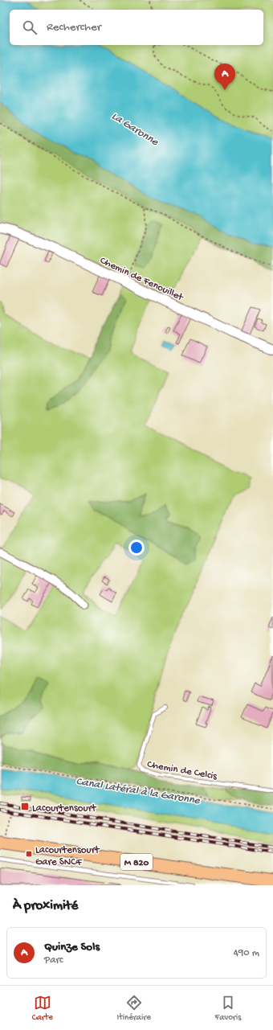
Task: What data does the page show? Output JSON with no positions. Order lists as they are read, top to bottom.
{
  "streets": {
    "main road": ["M 820"],
    "street": ["Chemin de Fenouillet"],
    "lane": ["Chemin de Celcis"]
  },
  "water": ["La Garonne", "Canal Latéral à la Garonne"],
  "places": {
    "transit": ["Lacourtensourt", "Lacourtensourt Gare SNCF"]
  },
  "page": {
    "search": "Rechercher",
    "pins": "A",
    "heading": "À proximité",
    "list": [
      {
        "mark": "A",
        "name": "Quinze Sols",
        "note": "Parc",
        "value": "490 m"
      }
    ],
    "nav": ["Carte", "Itinéraire", "Favoris"]
  }
}
